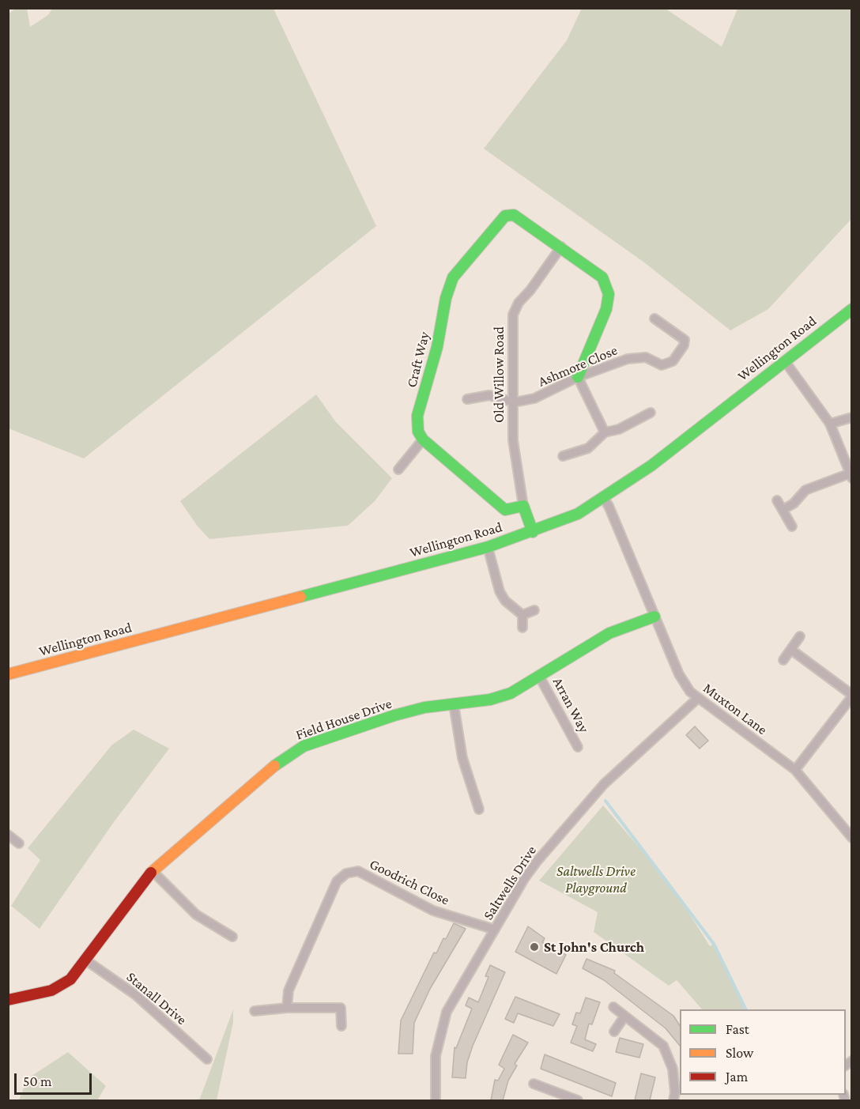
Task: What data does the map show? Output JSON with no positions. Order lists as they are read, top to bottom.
{
  "streets": {
    "street": [
      "Wellington Road",
      "Craft Way",
      "Ashmore Close",
      "Old Willow Road",
      "Arran Way",
      "Muxton Lane",
      "Field House Drive",
      "Goodrich Close",
      "Saltwells Drive",
      "Stanall Drive"
    ]
  },
  "crossings": [
    ["Wellington Road", "Muxton Lane"],
    ["Craft Way", "Old Willow Road"],
    ["Ashmore Close", "Old Willow Road"],
    ["Arran Way", "Field House Drive"],
    ["Muxton Lane", "Field House Drive"],
    ["Muxton Lane", "Saltwells Drive"],
    ["Field House Drive", "Stanall Drive"],
    ["Goodrich Close", "Saltwells Drive"]
  ],
  "parks": ["Saltwells Drive Playground"],
  "places": ["St John's Church"],
  "legend": ["Fast", "Slow", "Jam"],
  "scale_bar": "50 m"
}
